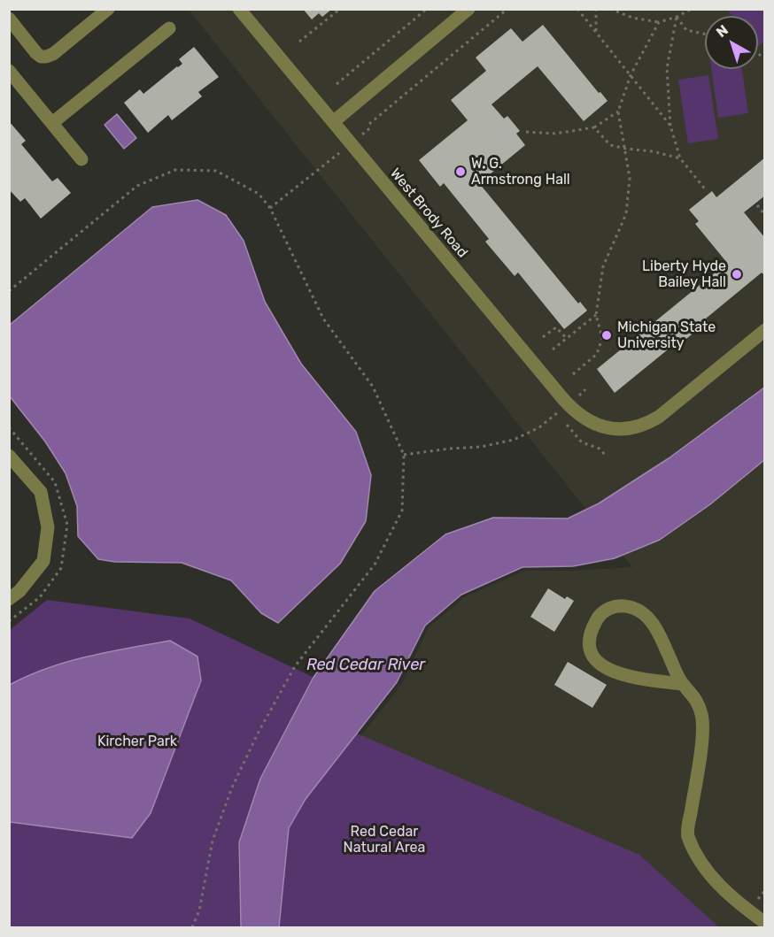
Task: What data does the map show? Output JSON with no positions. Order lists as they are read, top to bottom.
{
  "streets": {
    "street": ["West Brody Road"]
  },
  "water": ["Red Cedar River"],
  "parks": ["Kircher Park", "Red Cedar Natural Area"],
  "places": ["W. G. Armstrong Hall", "Liberty Hyde Bailey Hall", "Michigan State University"],
  "north": "top left"
}
